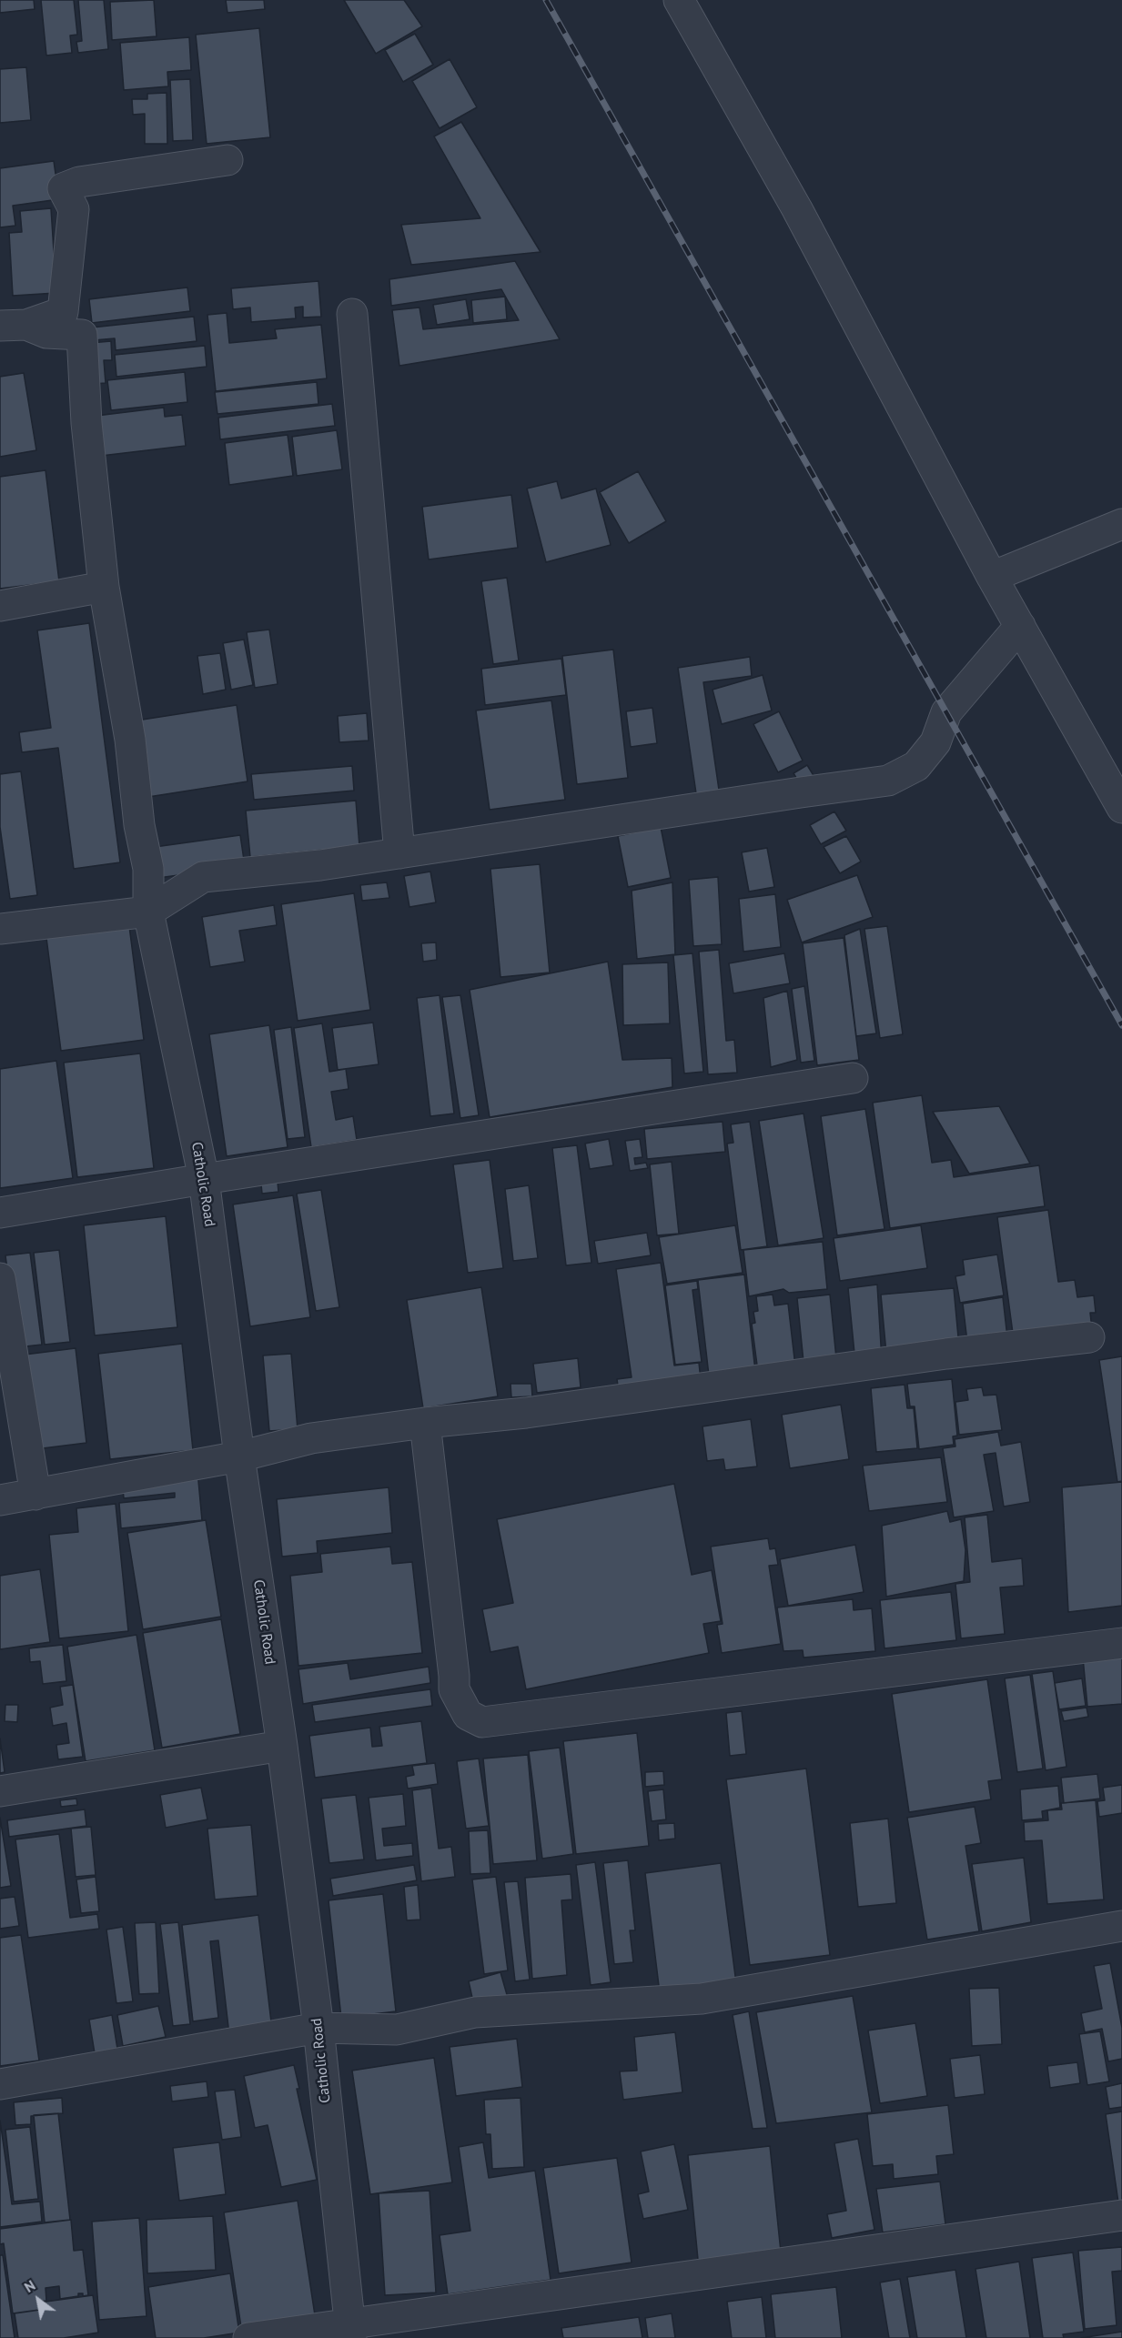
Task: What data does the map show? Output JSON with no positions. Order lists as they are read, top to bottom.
{
  "streets": {
    "street": ["Catholic Road"]
  },
  "north": "top left"
}
